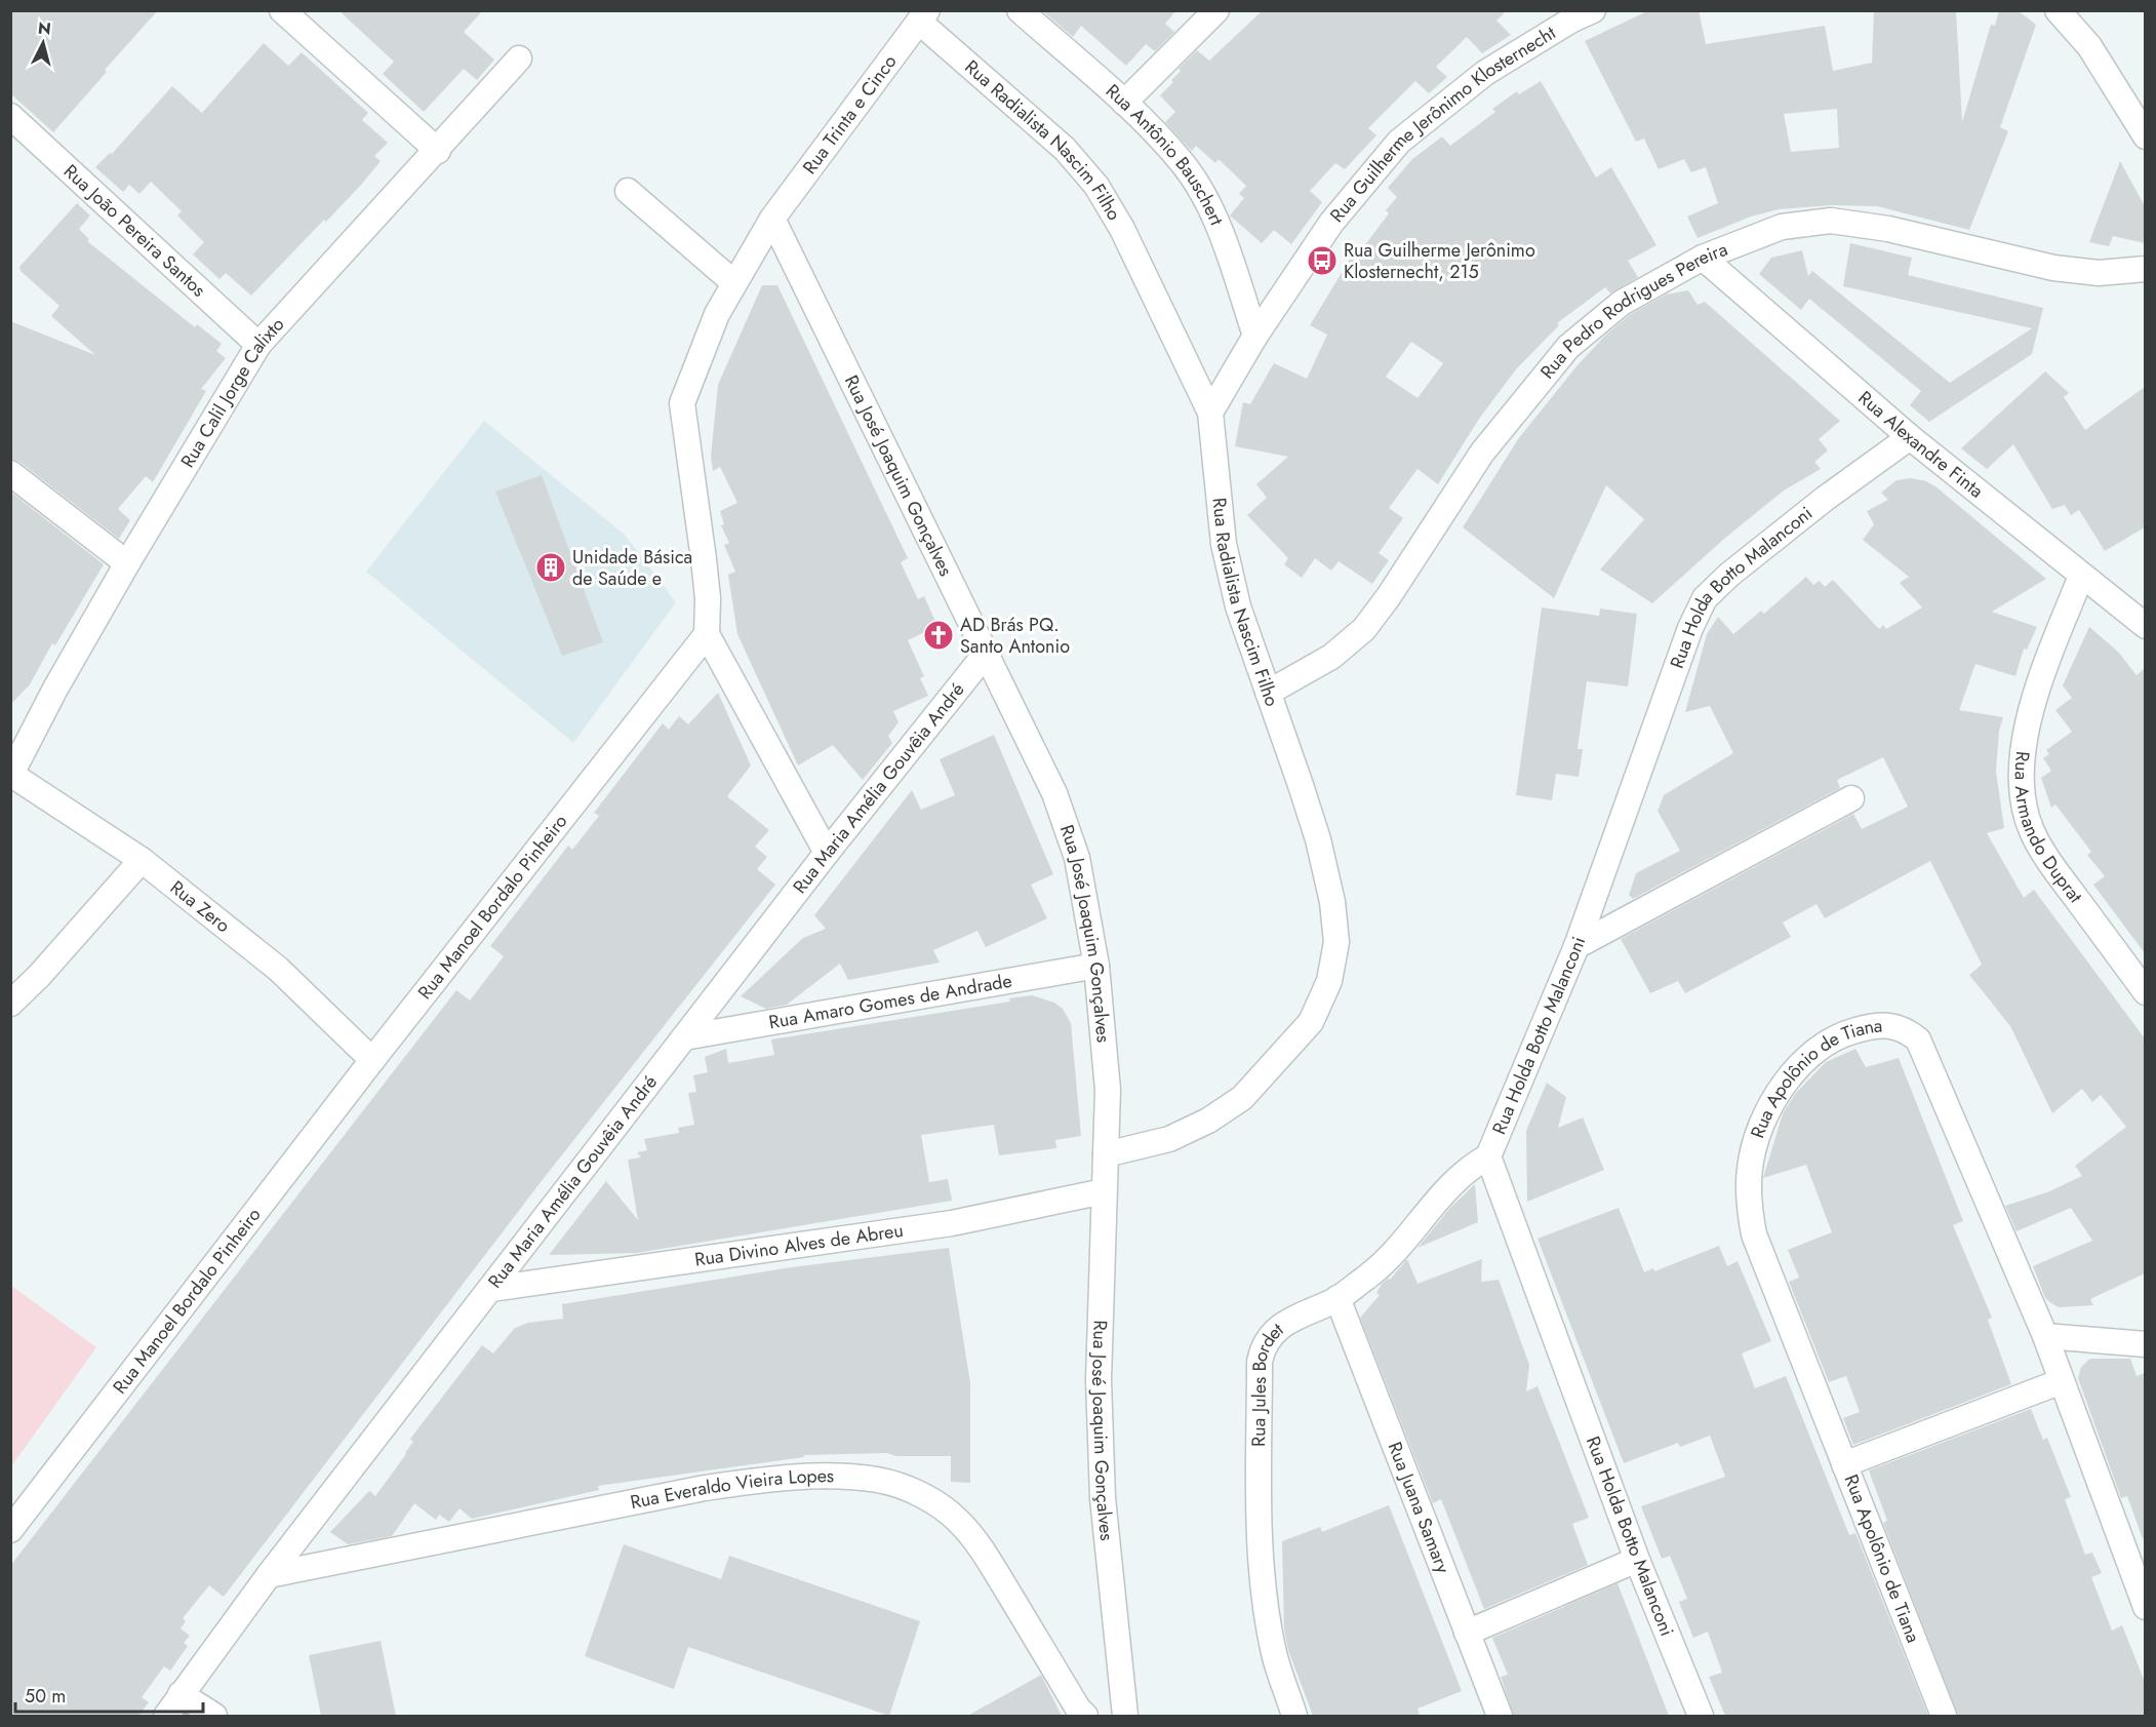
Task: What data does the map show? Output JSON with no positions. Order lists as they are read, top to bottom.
{
  "streets": {
    "street": [
      "Rua Trinta e Cinco",
      "Rua Guilherme Jerônimo Klosternecht",
      "Rua Radialista Nascim Filho",
      "Rua Antônio Bauschert",
      "Rua João Pereira Santos",
      "Rua Pedro Rodrigues Pereira",
      "Rua Calil Jorge Calixto",
      "Rua Alexandre Finta",
      "Rua José Joaquim Gonçalves",
      "Rua Holda Botto Malanconi",
      "Rua Maria Amélia Gouvêia André",
      "Rua Armando Duprat",
      "Rua Zero",
      "Rua Manoel Bordalo Pinheiro",
      "Rua Amaro Gomes de Andrade",
      "Rua Apolônio de Tiana",
      "Rua Divino Alves de Abreu",
      "Rua Jules Bordet",
      "Rua Everaldo Vieira Lopes",
      "Rua Juana Samary"
    ]
  },
  "crossings": [
    ["Rua Trinta e Cinco", "Rua Radialista Nascim Filho"],
    ["Rua Trinta e Cinco", "Rua José Joaquim Gonçalves"],
    ["Rua Guilherme Jerônimo Klosternecht", "Rua Radialista Nascim Filho"],
    ["Rua Guilherme Jerônimo Klosternecht", "Rua Antônio Bauschert"],
    ["Rua Radialista Nascim Filho", "Rua Pedro Rodrigues Pereira"],
    ["Rua Radialista Nascim Filho", "Rua José Joaquim Gonçalves"],
    ["Rua João Pereira Santos", "Rua Calil Jorge Calixto"],
    ["Rua Pedro Rodrigues Pereira", "Rua Alexandre Finta"],
    ["Rua Calil Jorge Calixto", "Rua Zero"],
    ["Rua Alexandre Finta", "Rua Holda Botto Malanconi"],
    ["Rua Alexandre Finta", "Rua Armando Duprat"],
    ["Rua José Joaquim Gonçalves", "Rua Maria Amélia Gouvêia André"],
    ["Rua José Joaquim Gonçalves", "Rua Amaro Gomes de Andrade"],
    ["Rua José Joaquim Gonçalves", "Rua Divino Alves de Abreu"],
    ["Rua Holda Botto Malanconi", "Rua Jules Bordet"],
    ["Rua Maria Amélia Gouvêia André", "Rua Amaro Gomes de Andrade"],
    ["Rua Maria Amélia Gouvêia André", "Rua Divino Alves de Abreu"],
    ["Rua Maria Amélia Gouvêia André", "Rua Everaldo Vieira Lopes"],
    ["Rua Zero", "Rua Manoel Bordalo Pinheiro"],
    ["Rua Jules Bordet", "Rua Juana Samary"]
  ],
  "places": {
    "bus stop": ["Rua Guilherme Jerônimo Klosternecht, 215"],
    "building": ["Unidade Básica de Saúde e"],
    "church": ["AD Brás PQ. Santo Antonio"]
  },
  "scale_bar": "50 m",
  "north": "top"
}
